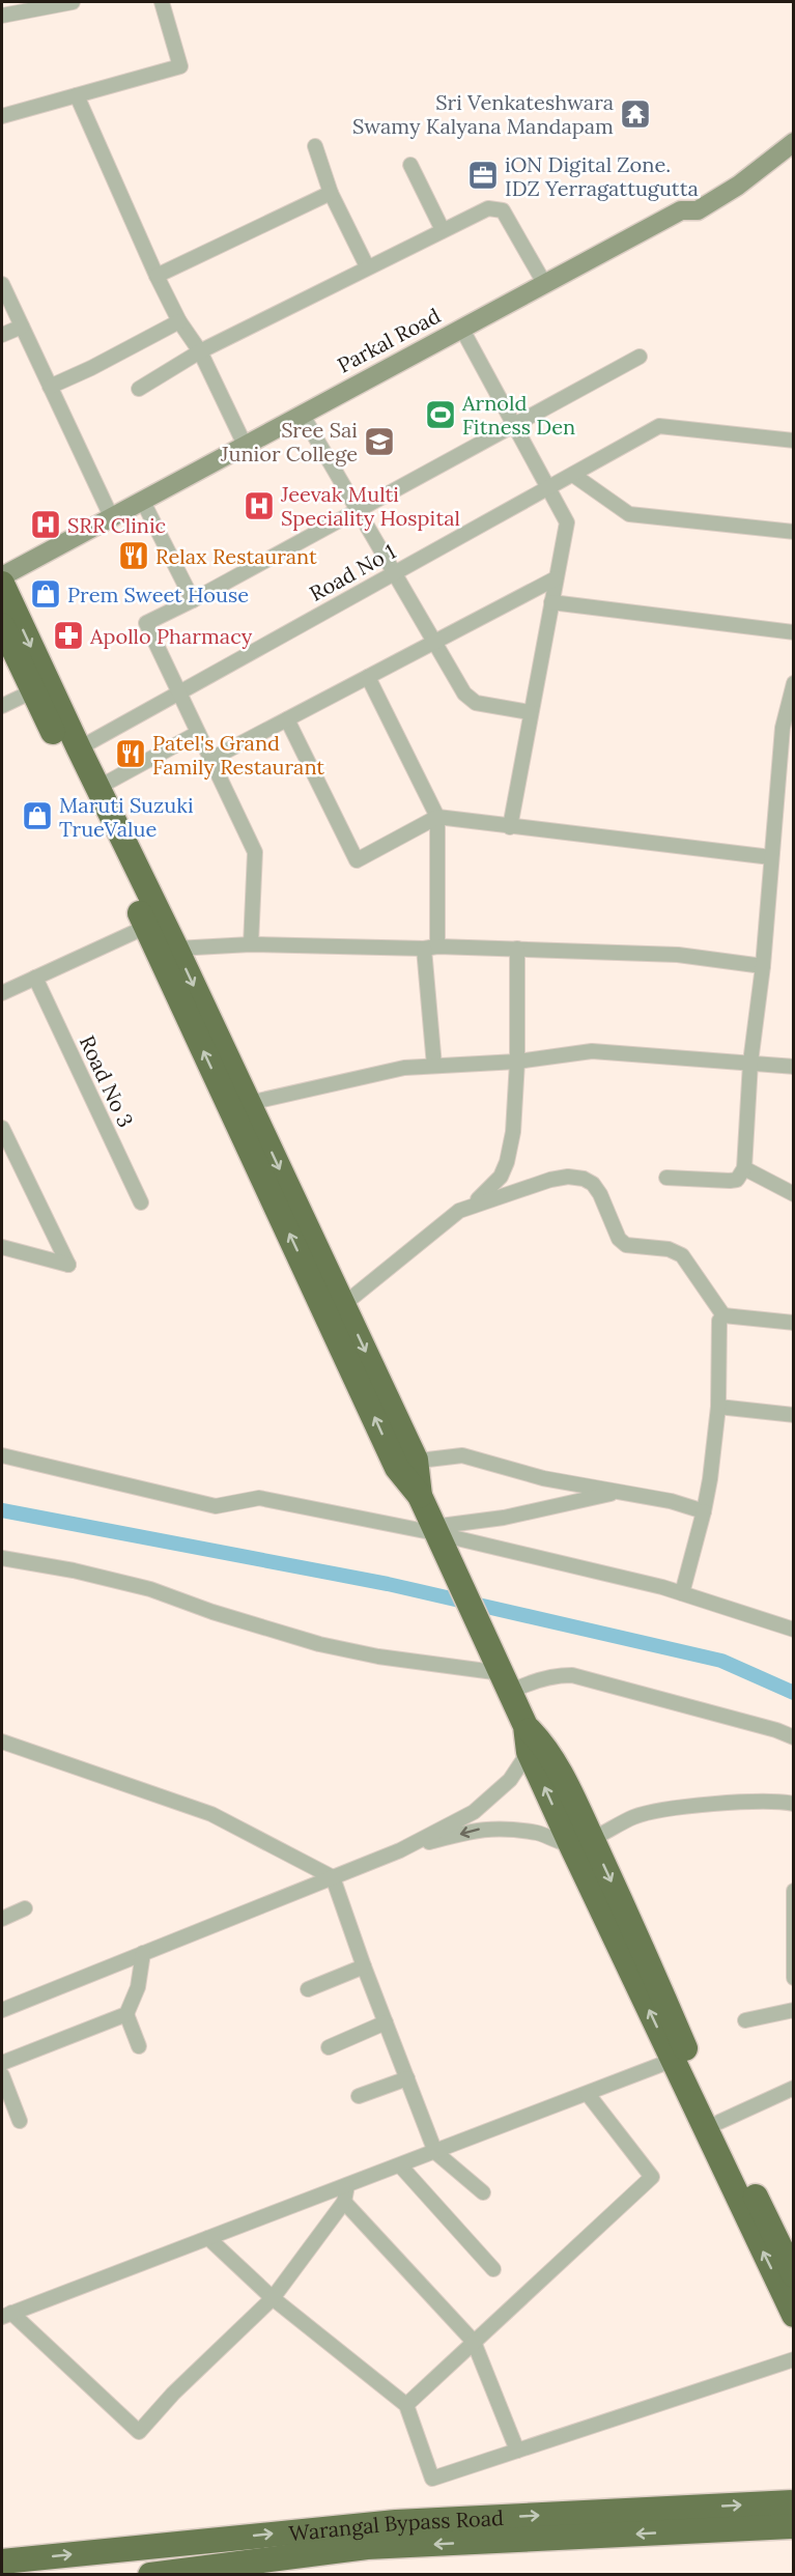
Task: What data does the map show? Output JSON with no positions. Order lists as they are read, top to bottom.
{
  "streets": {
    "highway": ["Warangal Bypass Road"],
    "street": ["Parkal Road", "Road No 1", "Road No 3"]
  },
  "places": {
    "temple": ["Sri Venkateshwara Swamy Kalyana Mandapam"],
    "office": ["iON Digital Zone. IDZ Yerragattugutta"],
    "sports": ["Arnold Fitness Den"],
    "school or university": ["Sree Sai Junior College"],
    "hospital": ["Jeevak Multi Speciality Hospital", "SRR Clinic"],
    "restaurant": ["Relax Restaurant", "Patel's Grand Family Restaurant"],
    "shop": ["Prem Sweet House", "Maruti Suzuki TrueValue"],
    "pharmacy": ["Apollo Pharmacy"]
  }
}
